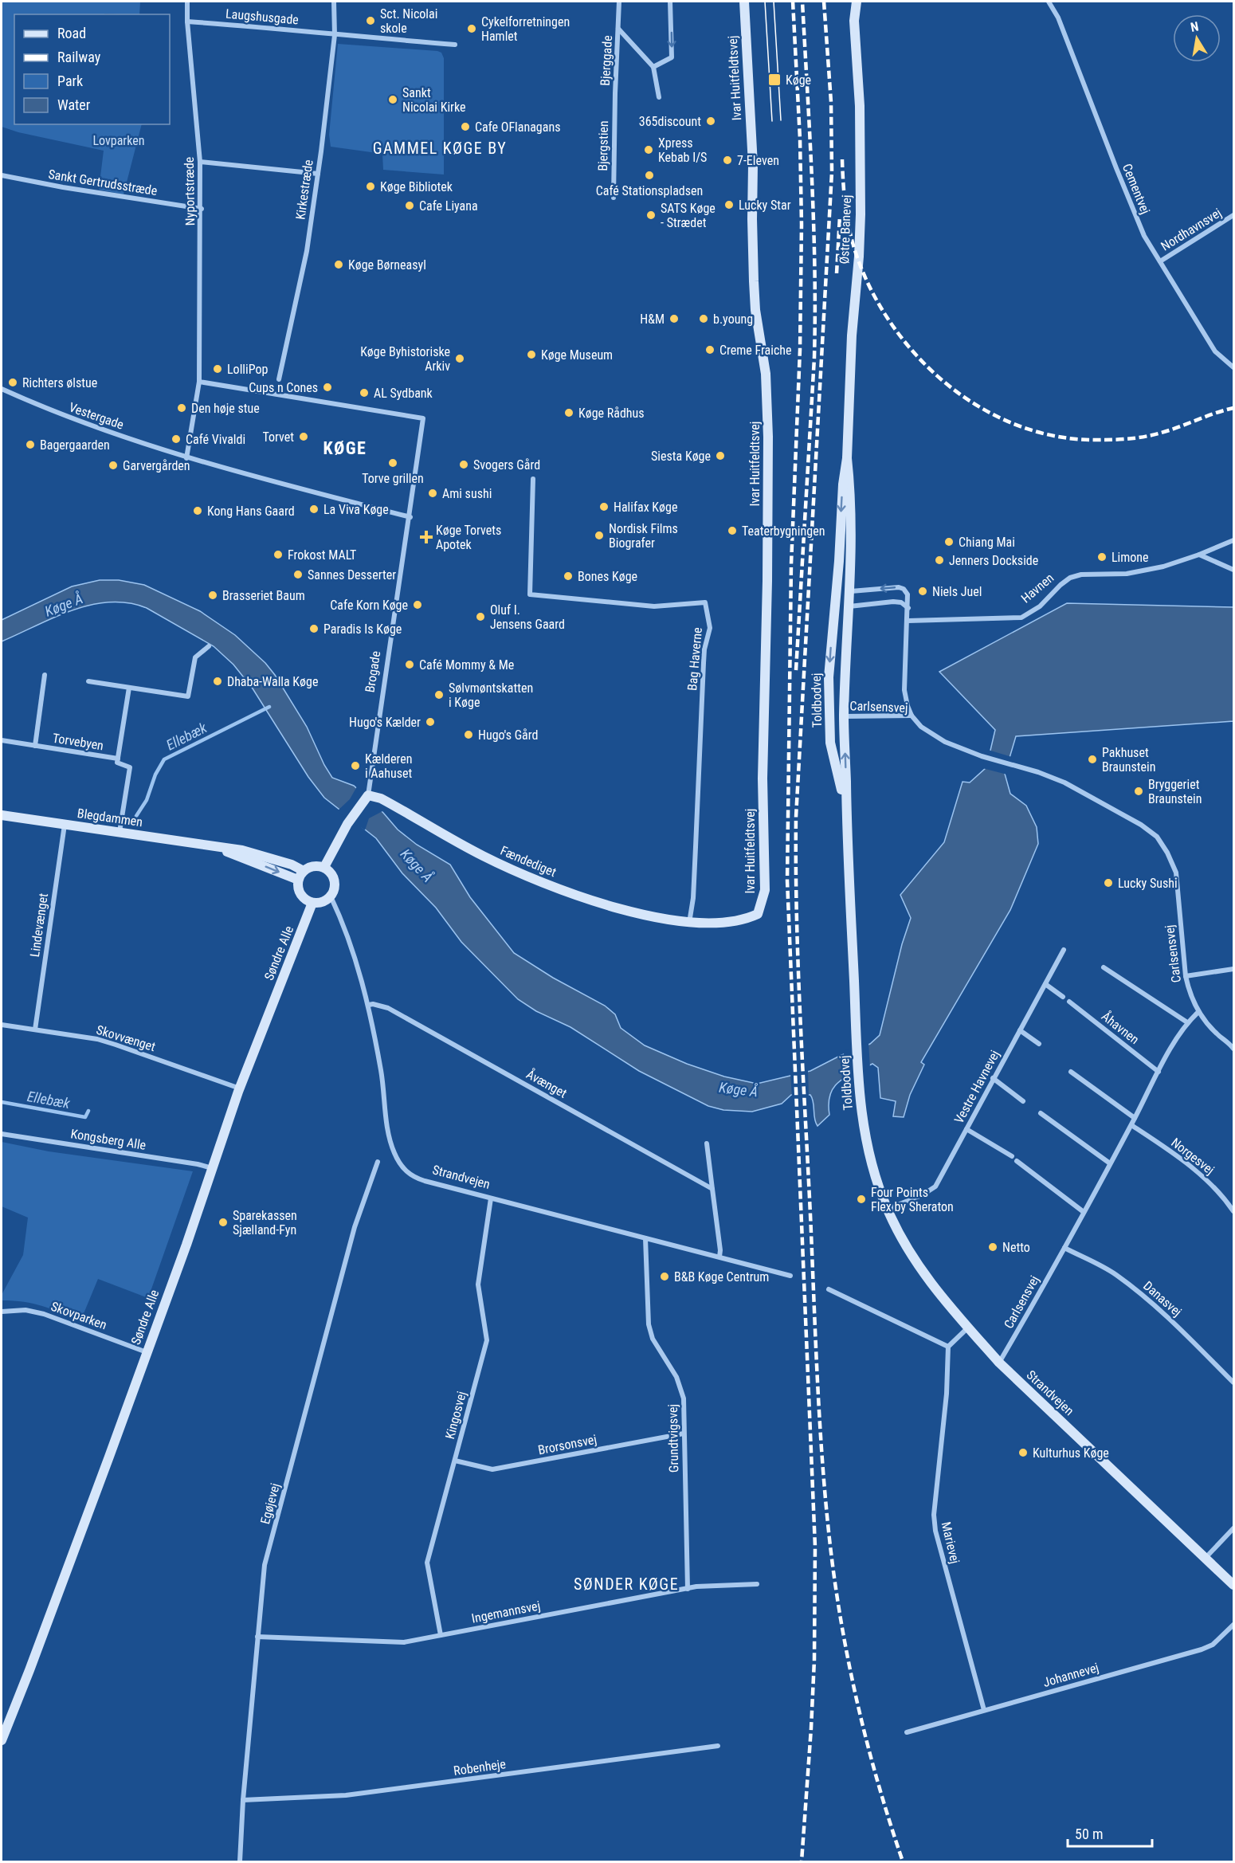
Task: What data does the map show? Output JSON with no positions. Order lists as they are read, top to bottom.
{
  "streets": {
    "street": [
      "Laugshusgade",
      "Bjerggade",
      "Ivar Huitfeldtsvej",
      "Bjergstien",
      "Sankt Gertrudsstræde",
      "Cementvej",
      "Kirkestræde",
      "Nyportstræde",
      "Østre Banevej",
      "Nordhavnsvej",
      "Vestergade",
      "Havnen",
      "Bag Haverne",
      "Brogade",
      "Toldbodvej",
      "Carlsensvej",
      "Torvebyen",
      "Blegdammen",
      "Fændediget",
      "Lindevænget",
      "Søndre Alle",
      "Åhavnen",
      "Skovvænget",
      "Åvænget",
      "Vestre Havnevej",
      "Kongsberg Alle",
      "Norgesvej",
      "Strandvejen",
      "Danasvej",
      "Skovparken",
      "Kingosvej",
      "Grundtvigsvej",
      "Brorsonsvej",
      "Egøjevej",
      "Marievej",
      "Ingemannsvej",
      "Johannevej",
      "Robenheje"
    ]
  },
  "crossings": [
    ["Laugshusgade", "Kirkestræde"],
    ["Laugshusgade", "Nyportstræde"],
    ["Bjerggade", "Bjergstien"],
    ["Ivar Huitfeldtsvej", "Bag Haverne"],
    ["Ivar Huitfeldtsvej", "Fændediget"],
    ["Sankt Gertrudsstræde", "Nyportstræde"],
    ["Cementvej", "Nordhavnsvej"],
    ["Østre Banevej", "Toldbodvej"],
    ["Bag Haverne", "Fændediget"],
    ["Brogade", "Blegdammen"],
    ["Brogade", "Fændediget"],
    ["Brogade", "Søndre Alle"],
    ["Brogade", "Strandvejen"],
    ["Toldbodvej", "Carlsensvej"],
    ["Toldbodvej", "Vestre Havnevej"],
    ["Toldbodvej", "Strandvejen"],
    ["Carlsensvej", "Åhavnen"],
    ["Carlsensvej", "Norgesvej"],
    ["Carlsensvej", "Strandvejen"],
    ["Carlsensvej", "Danasvej"],
    ["Torvebyen", "Blegdammen"],
    ["Blegdammen", "Lindevænget"],
    ["Blegdammen", "Søndre Alle"],
    ["Blegdammen", "Strandvejen"],
    ["Lindevænget", "Skovvænget"],
    ["Søndre Alle", "Skovvænget"],
    ["Søndre Alle", "Kongsberg Alle"],
    ["Søndre Alle", "Strandvejen"],
    ["Søndre Alle", "Skovparken"],
    ["Åvænget", "Strandvejen"],
    ["Strandvejen", "Kingosvej"],
    ["Strandvejen", "Grundtvigsvej"],
    ["Kingosvej", "Brorsonsvej"],
    ["Kingosvej", "Ingemannsvej"],
    ["Grundtvigsvej", "Brorsonsvej"],
    ["Grundtvigsvej", "Ingemannsvej"],
    ["Egøjevej", "Ingemannsvej"],
    ["Egøjevej", "Robenheje"],
    ["Marievej", "Johannevej"]
  ],
  "districts": ["GAMMEL KØGE BY", "KØGE", "SØNDER KØGE"],
  "water": ["Køge Å", "Ellebæk"],
  "parks": ["Lovparken"],
  "places": {
    "other": [
      "Sct. Nicolai skole",
      "Cykelforretningen Hamlet",
      "Sankt Nicolai Kirke",
      "365discount",
      "Cafe OFlanagans",
      "Xpress Kebab I/S",
      "7-Eleven",
      "Café Stationspladsen",
      "Køge Bibliotek",
      "Lucky Star",
      "Cafe Liyana",
      "SATS Køge - Strædet",
      "Køge Børneasyl",
      "H&M",
      "b.young",
      "Creme Fraiche",
      "Køge Museum",
      "Køge Byhistoriske Arkiv",
      "LolliPop",
      "Richters ølstue",
      "Cups n Cones",
      "AL Sydbank",
      "Den høje stue",
      "Køge Rådhus",
      "Torvet",
      "Café Vivaldi",
      "Bagergaarden",
      "Siesta Køge",
      "Torve grillen",
      "Svogers Gård",
      "Garvergården",
      "Ami sushi",
      "Halifax Køge",
      "La Viva Køge",
      "Kong Hans Gaard",
      "Teaterbygningen",
      "Nordisk Films Biografer",
      "Chiang Mai",
      "Frokost MALT",
      "Limone",
      "Jenners Dockside",
      "Sannes Desserter",
      "Bones Køge",
      "Niels Juel",
      "Brasseriet Baum",
      "Cafe Korn Køge",
      "Oluf I. Jensens Gaard",
      "Paradis Is Køge",
      "Café Mommy & Me",
      "Dhaba-Walla Køge",
      "Sølvmøntskatten i Køge",
      "Hugo's Kælder",
      "Hugo's Gård",
      "Pakhuset Braunstein",
      "Kælderen i Aahuset",
      "Bryggeriet Braunstein",
      "Lucky Sushi",
      "Four Points Flex by Sheraton",
      "Sparekassen Sjælland-Fyn",
      "Netto",
      "B&B Køge Centrum",
      "Kulturhus Køge"
    ],
    "transit": ["Køge"],
    "health": ["Køge Torvets Apotek"]
  },
  "legend": [
    "Road",
    "Railway",
    "Park",
    "Water"
  ],
  "scale_bar": "50 m",
  "north": "top"
}
